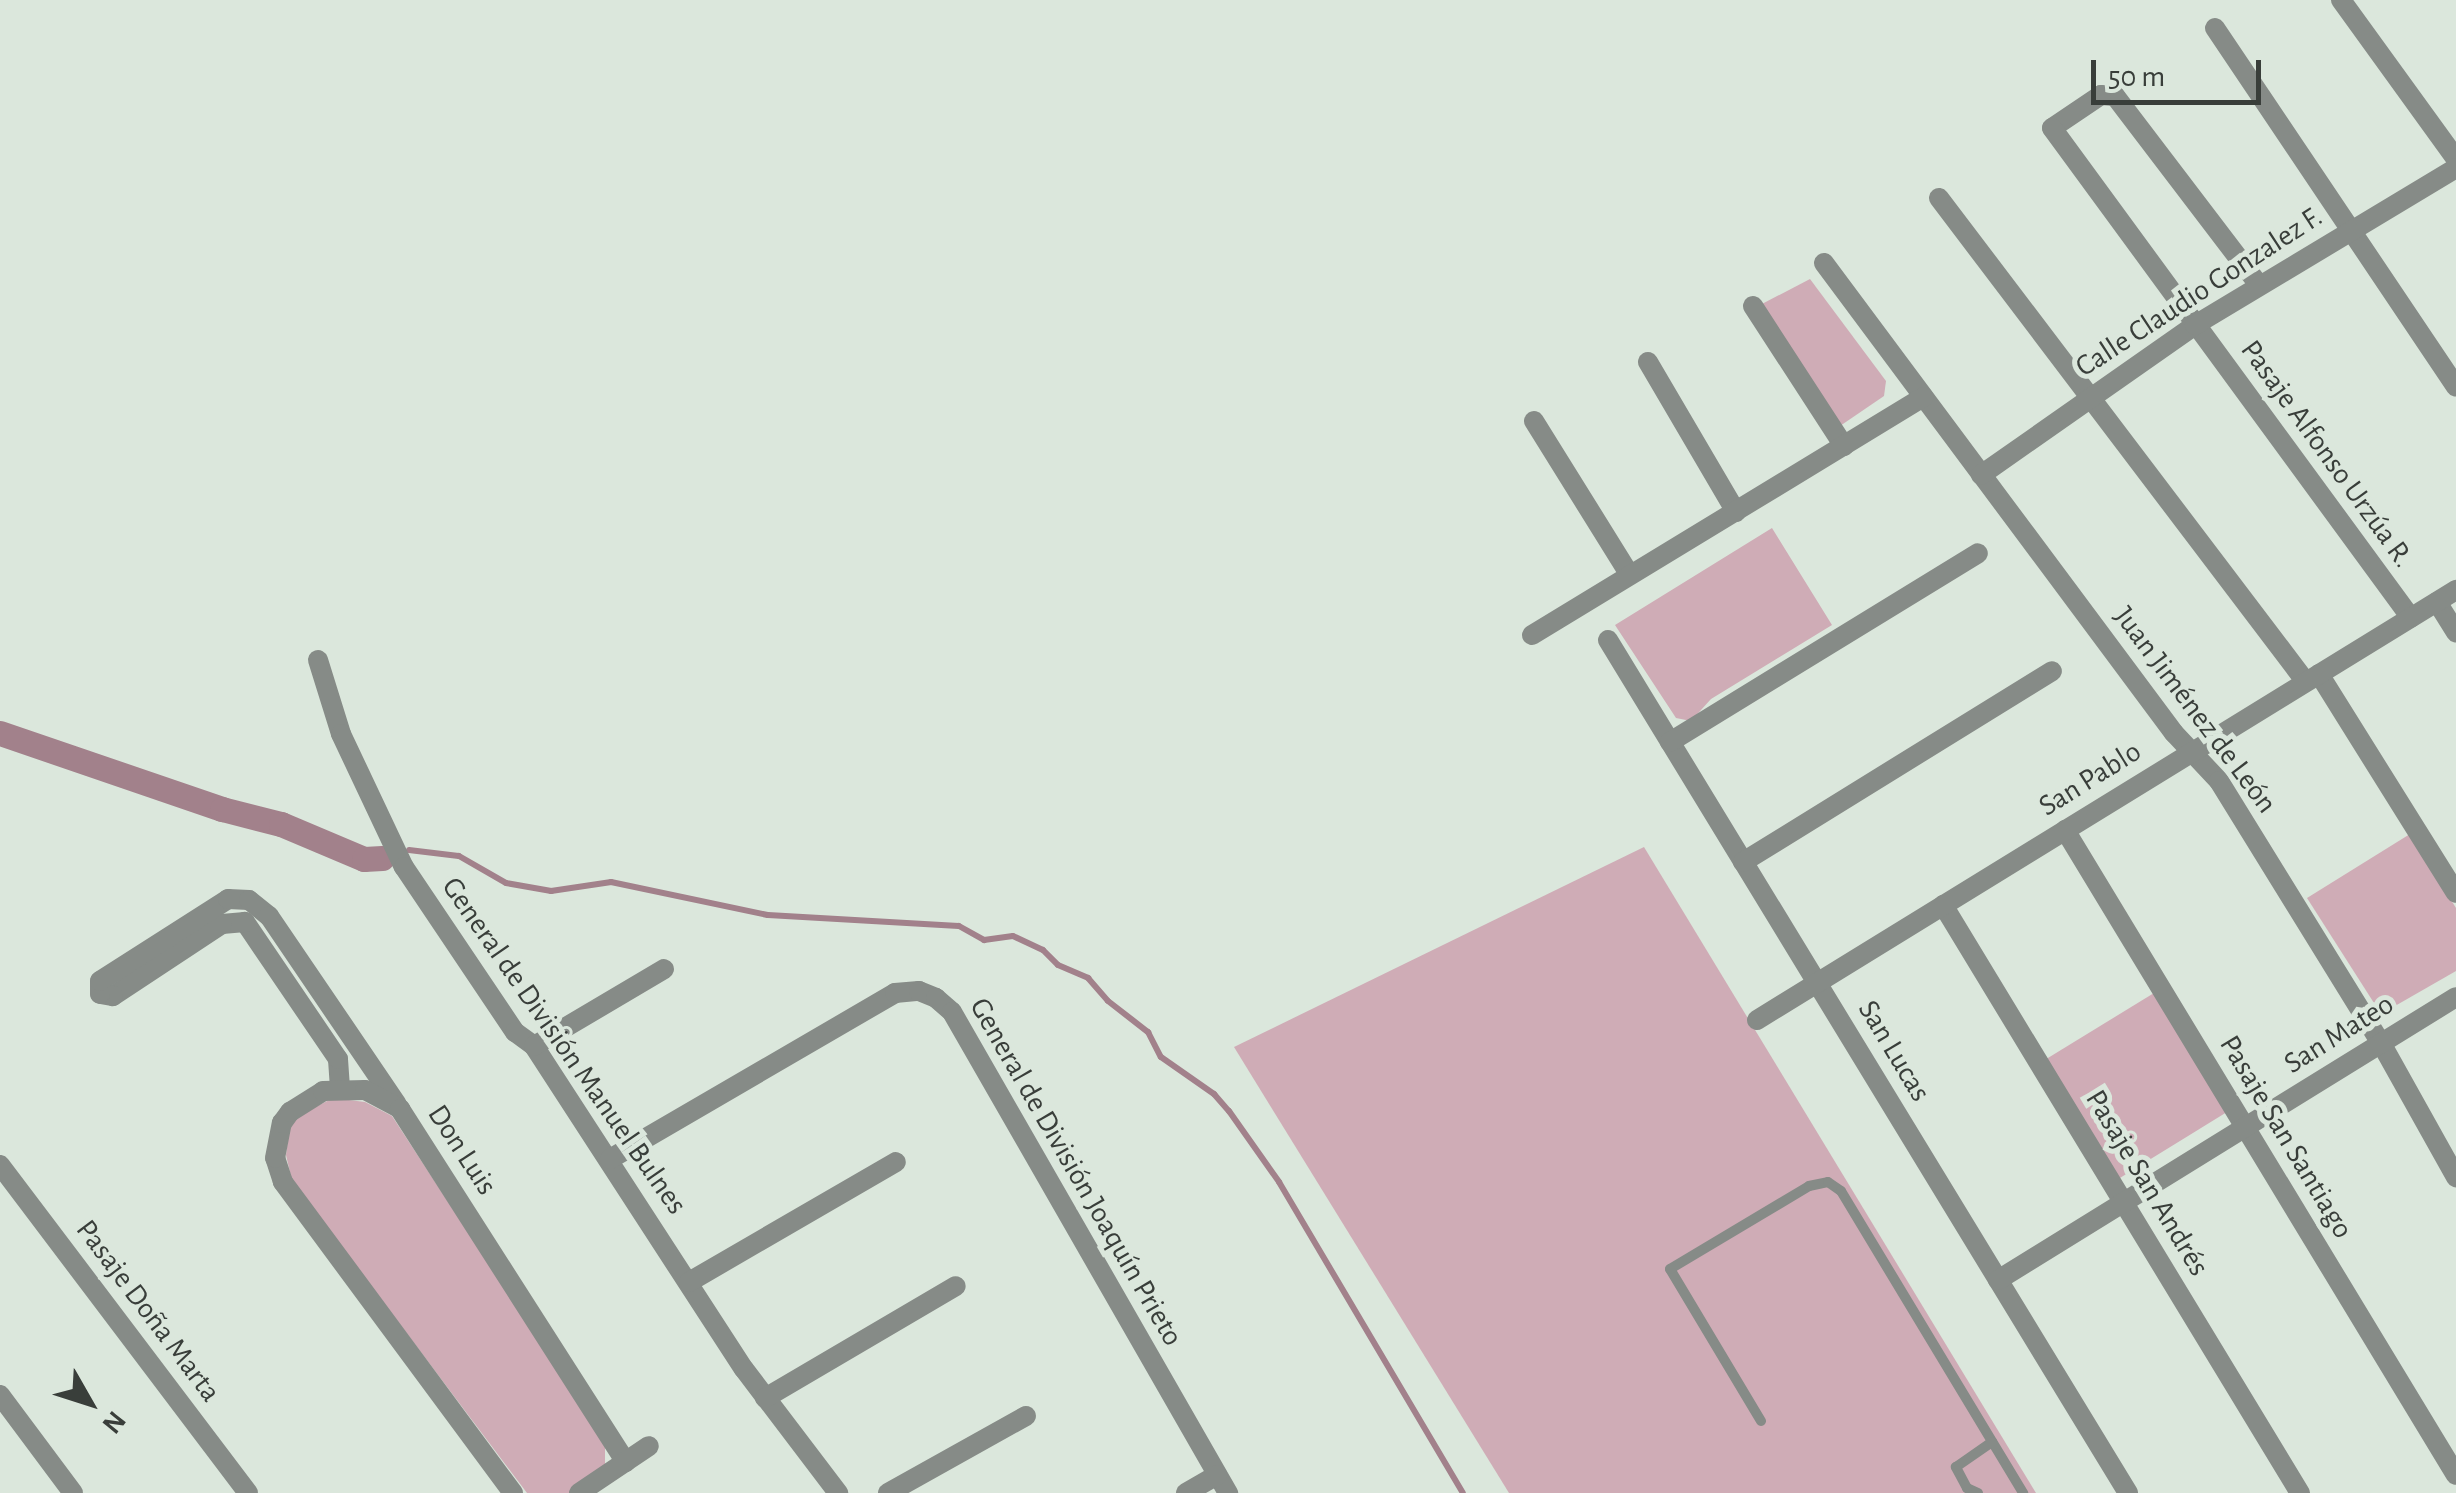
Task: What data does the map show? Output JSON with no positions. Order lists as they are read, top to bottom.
{
  "streets": {
    "street": [
      "Calle Claudio Gonzalez F.",
      "Pasaje Alfonso Urzúa R.",
      "Juan Jiménez de León",
      "San Pablo",
      "San Mateo",
      "General de División Manuel Bulnes",
      "San Lucas",
      "Pasaje San Santiago",
      "Don Luis",
      "General de División Joaquín Prieto",
      "Pasaje San Andrés",
      "Pasaje Doña Marta"
    ]
  },
  "crossings": [
    ["Calle Claudio Gonzalez F.", "Pasaje Alfonso Urzúa R."],
    ["Calle Claudio Gonzalez F.", "Juan Jiménez de León"],
    ["Pasaje Alfonso Urzúa R.", "San Pablo"],
    ["Juan Jiménez de León", "San Pablo"],
    ["Juan Jiménez de León", "San Mateo"],
    ["San Pablo", "San Lucas"],
    ["San Pablo", "Pasaje San Santiago"],
    ["San Pablo", "Pasaje San Andrés"],
    ["San Mateo", "San Lucas"],
    ["San Mateo", "Pasaje San Santiago"],
    ["San Mateo", "Pasaje San Andrés"],
    ["General de División Manuel Bulnes", "General de División Joaquín Prieto"]
  ],
  "scale_bar": "50 m",
  "north": "bottom right"
}
